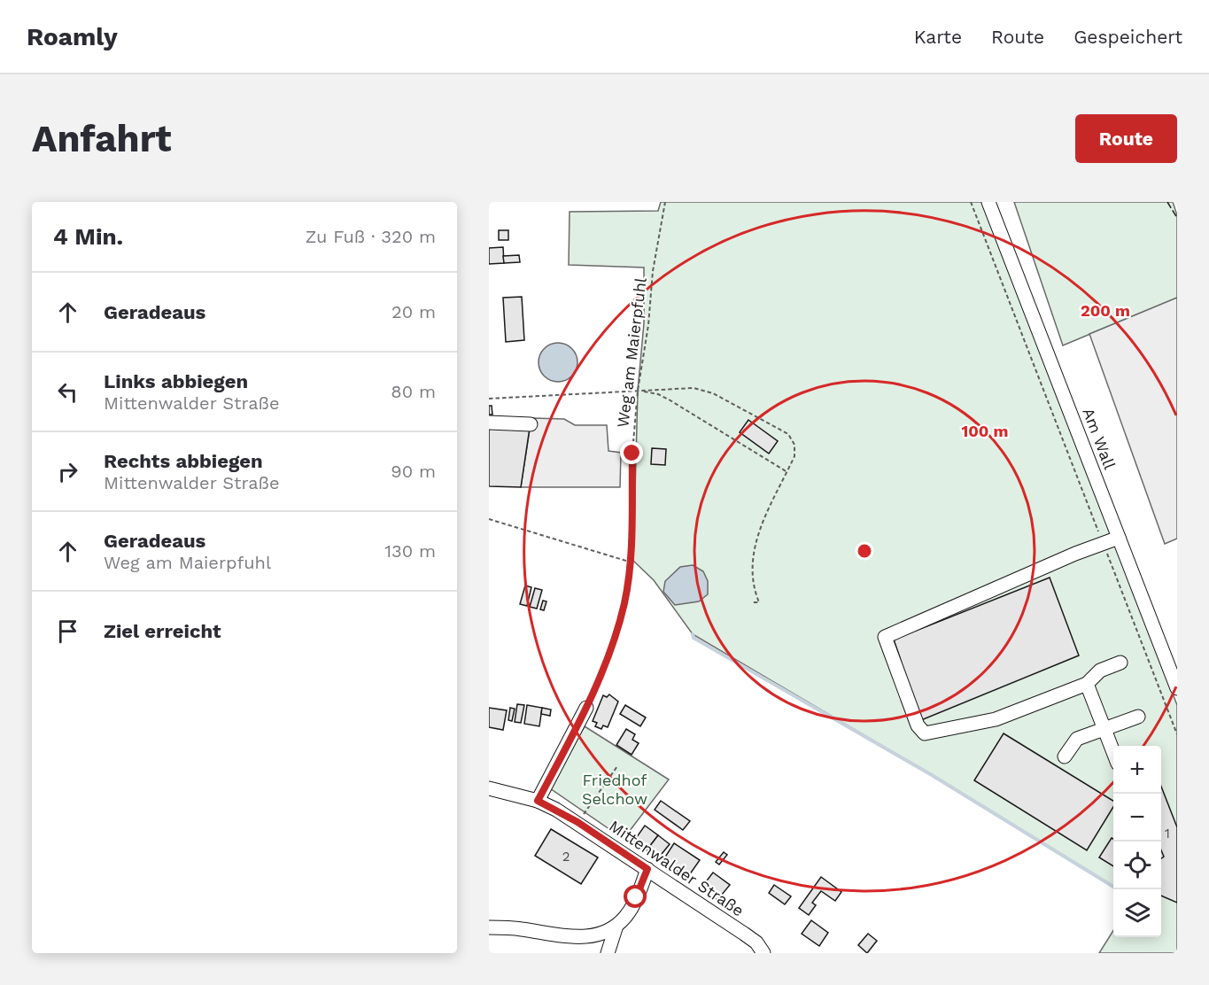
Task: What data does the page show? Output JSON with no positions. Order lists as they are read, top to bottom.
{
  "streets": {
    "street": ["Am Wall", "Mittenwalder Straße"],
    "path": ["Weg am Maierpfuhl"]
  },
  "parks": ["Friedhof Selchow"],
  "house_numbers": ["1", "2"],
  "page": {
    "header": "Roamly",
    "nav": ["Karte", "Route", "Gespeichert"],
    "buttons": "Route",
    "title": "Anfahrt",
    "heading": ["4 Min.", "Zu Fuß · 320 m"],
    "list": [
      ["Geradeaus", "20 m"],
      ["Links abbiegen", "Mittenwalder Straße", "80 m"],
      ["Rechts abbiegen", "Mittenwalder Straße", "90 m"],
      ["Geradeaus", "Weg am Maierpfuhl", "130 m"],
      "Ziel erreicht"
    ],
    "map_buttons": ["+", "−"]
  },
  "rings": ["200 m", "100 m"]
}
